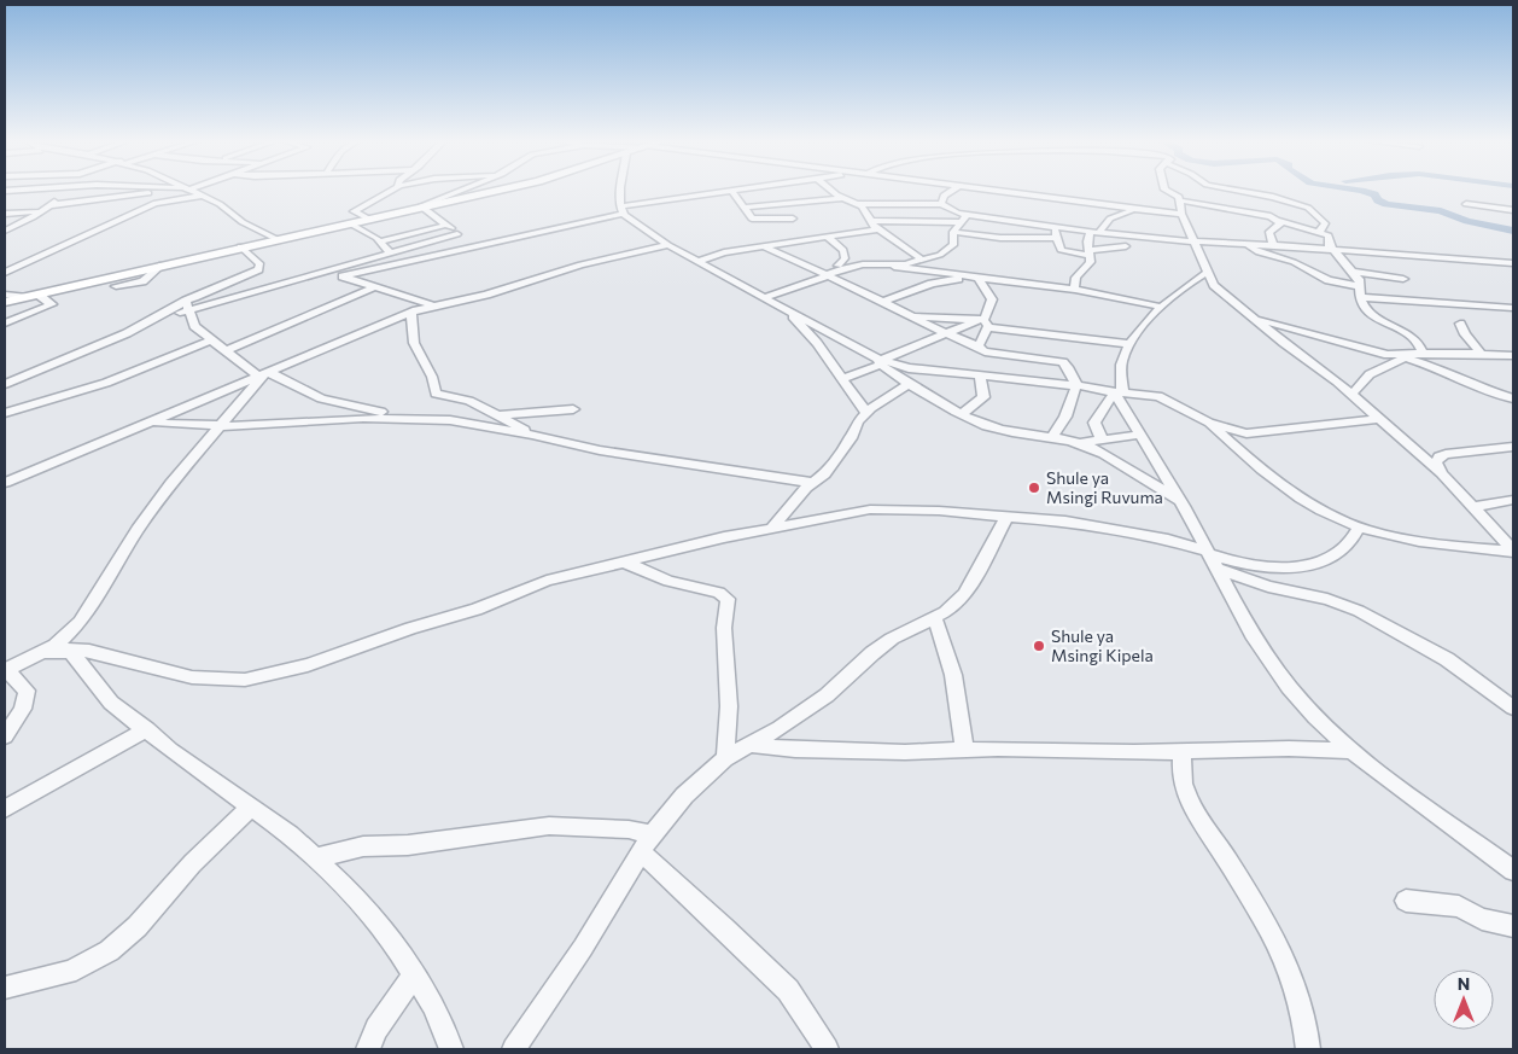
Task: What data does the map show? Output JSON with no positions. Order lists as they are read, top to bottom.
{
  "places": ["Shule ya Msingi Ruvuma", "Shule ya Msingi Kipela"],
  "north": "top"
}
